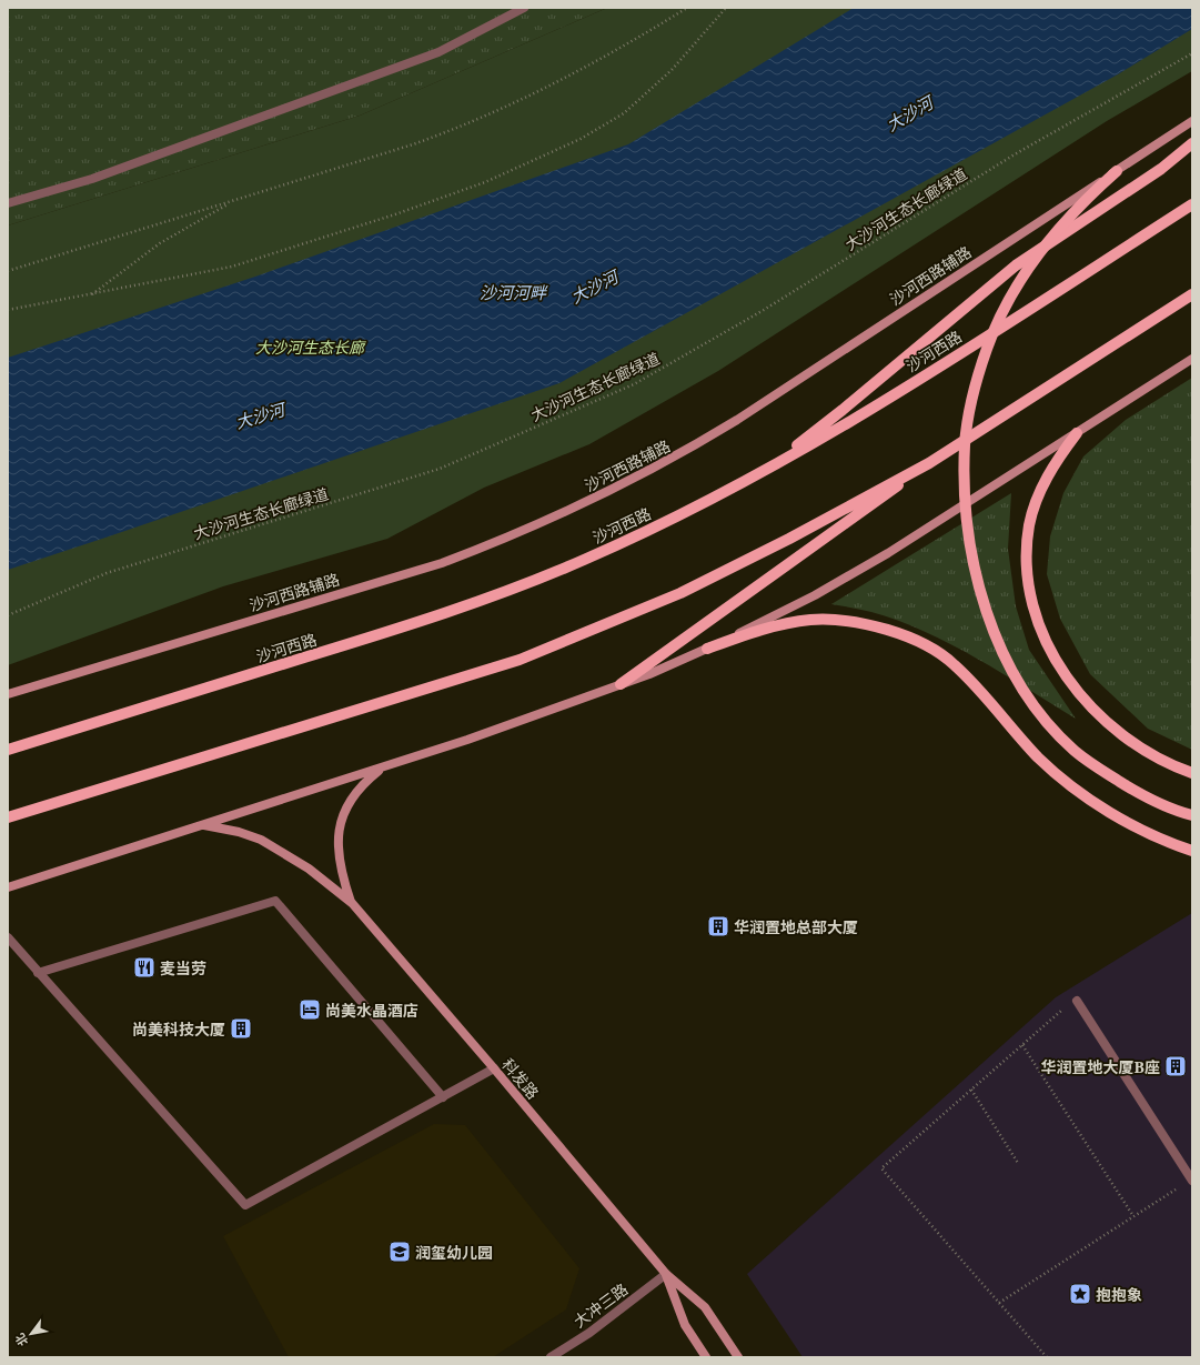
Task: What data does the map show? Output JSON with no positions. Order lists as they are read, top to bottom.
{
  "streets": {
    "main road": ["沙河西路辅路", "沙河西路", "科发路"],
    "street": ["大冲三路"],
    "path": ["大沙河生态长廊绿道"]
  },
  "crossings": [
    ["科发路", "大冲三路"]
  ],
  "water": ["大沙河", "沙河河畔"],
  "parks": ["大沙河生态长廊"],
  "places": {
    "building": ["华润置地总部大厦", "尚美科技大厦", "华润置地大厦B座"],
    "restaurant": ["麦当劳"],
    "hotel": ["尚美水晶酒店"],
    "school or university": ["润玺幼儿园"],
    "place": ["抱抱象"]
  },
  "north": "bottom left"
}
